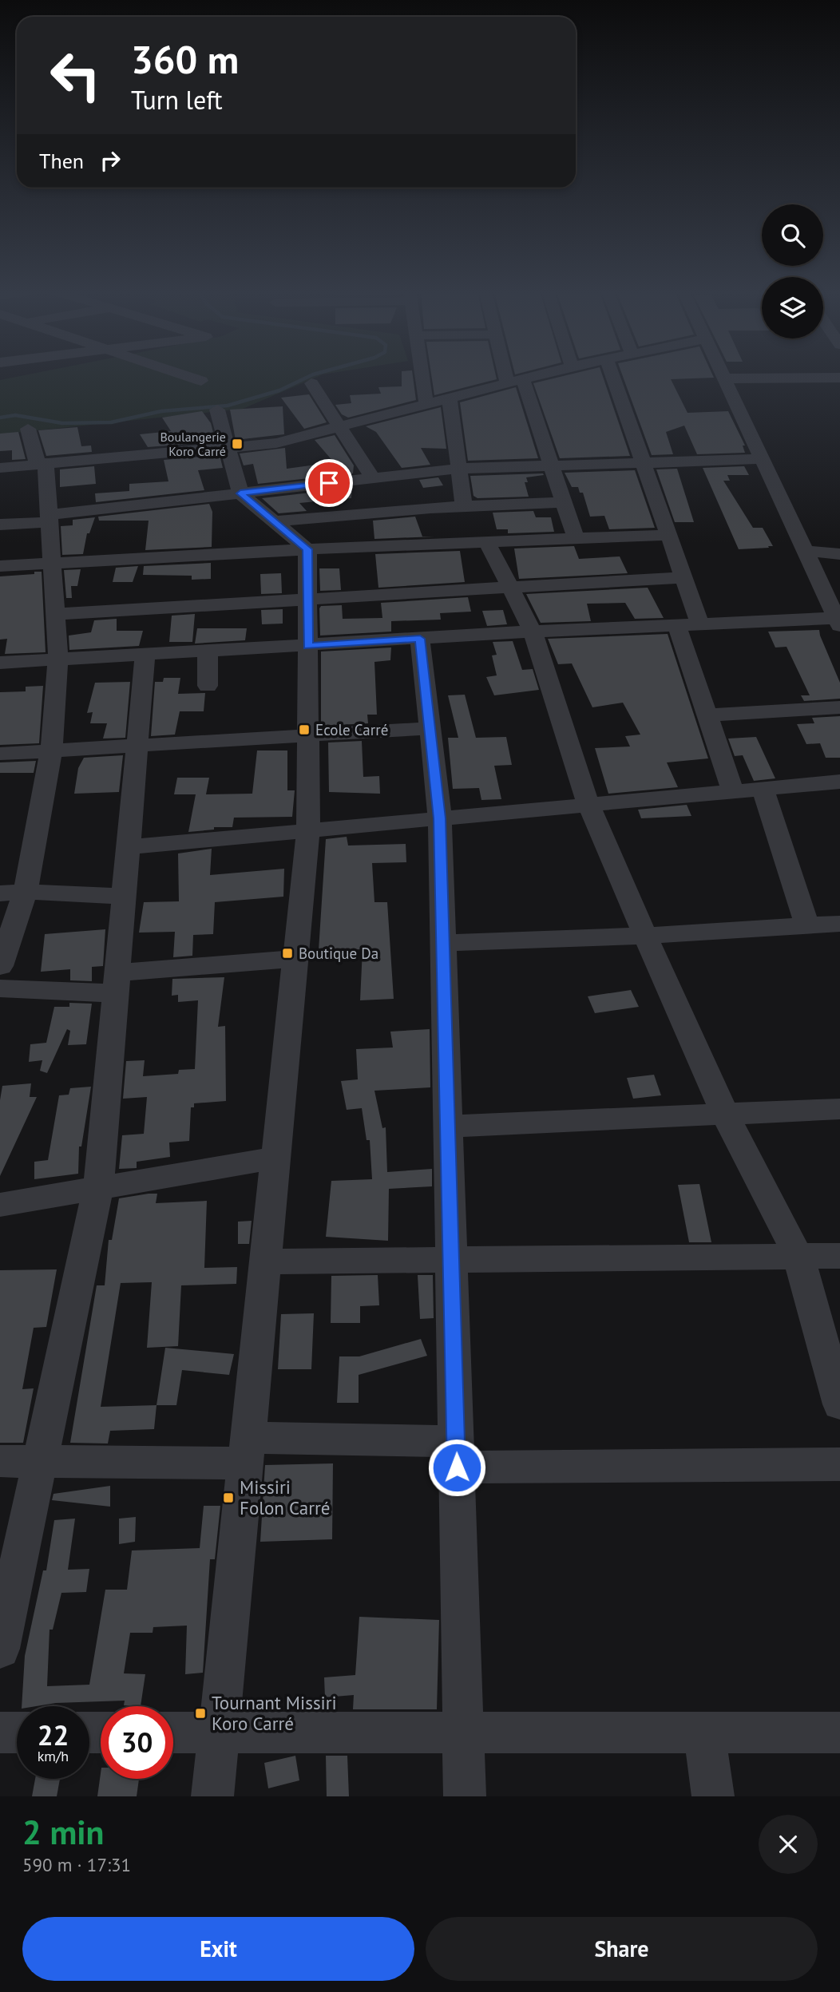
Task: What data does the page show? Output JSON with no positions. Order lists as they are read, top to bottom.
{
  "places": {
    "transit": [
      "Boulangerie Koro Carré",
      "Ecole Carré",
      "Boutique Da",
      "Missiri Folon Carré",
      "Tournant Missiri Koro Carré"
    ]
  },
  "page": {
    "turn": ["360 m", "Turn left"],
    "then": "Then",
    "speed": "22 km/h",
    "limit": "30",
    "heading": ["2 min", "590 m · 17:31"],
    "buttons": ["Exit", "Share"]
  }
}
